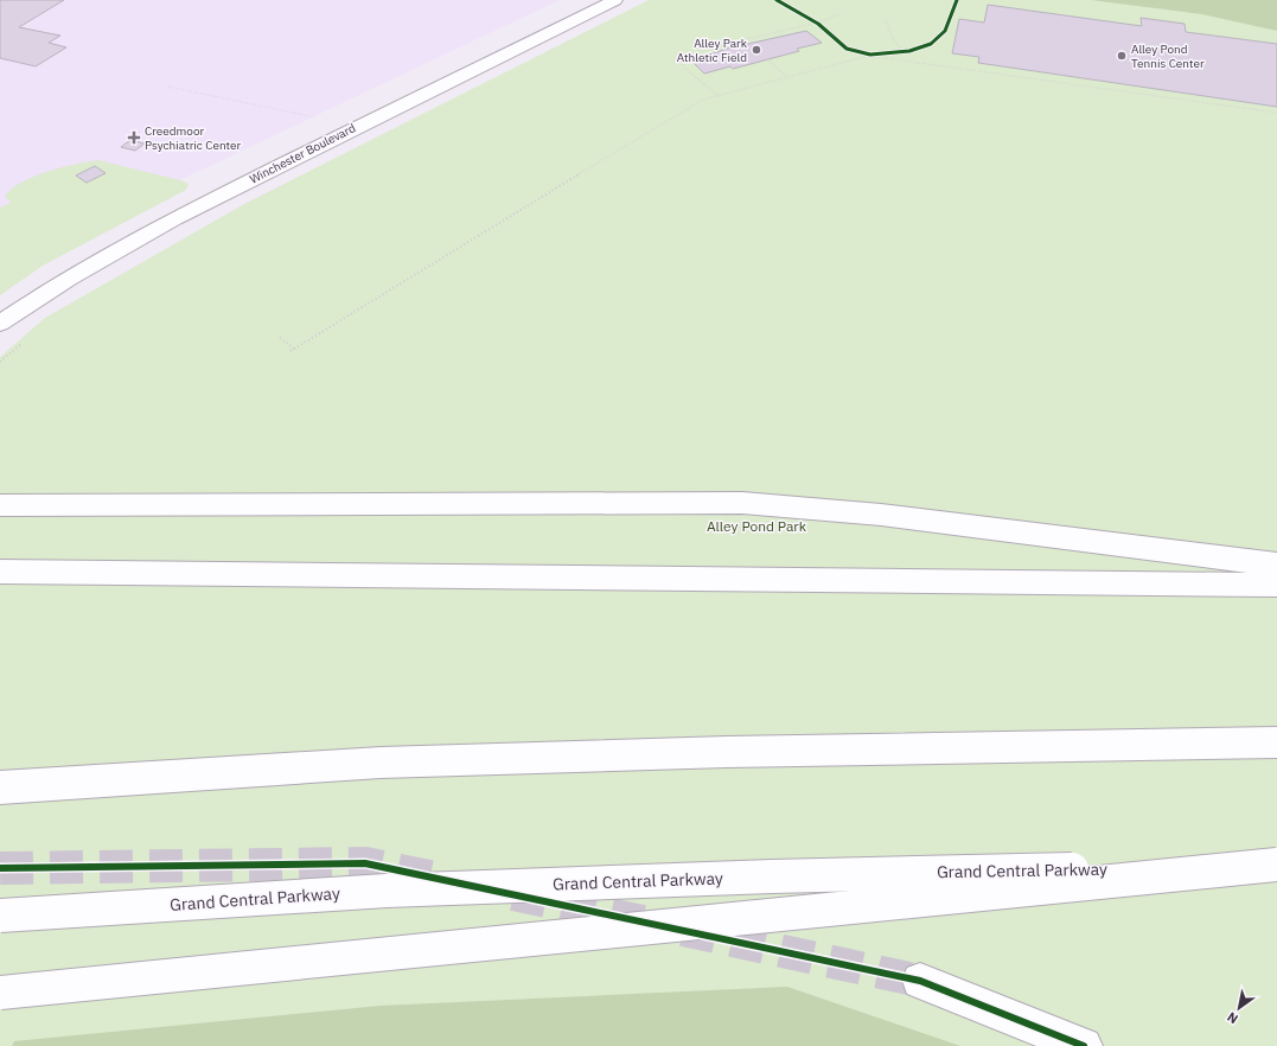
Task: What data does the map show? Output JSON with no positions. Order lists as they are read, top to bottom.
{
  "streets": {
    "main road": ["Winchester Boulevard", "Grand Central Parkway"]
  },
  "parks": ["Alley Pond Park"],
  "places": {
    "other": ["Alley Park Athletic Field", "Alley Pond Tennis Center"],
    "health": ["Creedmoor Psychiatric Center"]
  },
  "north": "bottom left"
}
